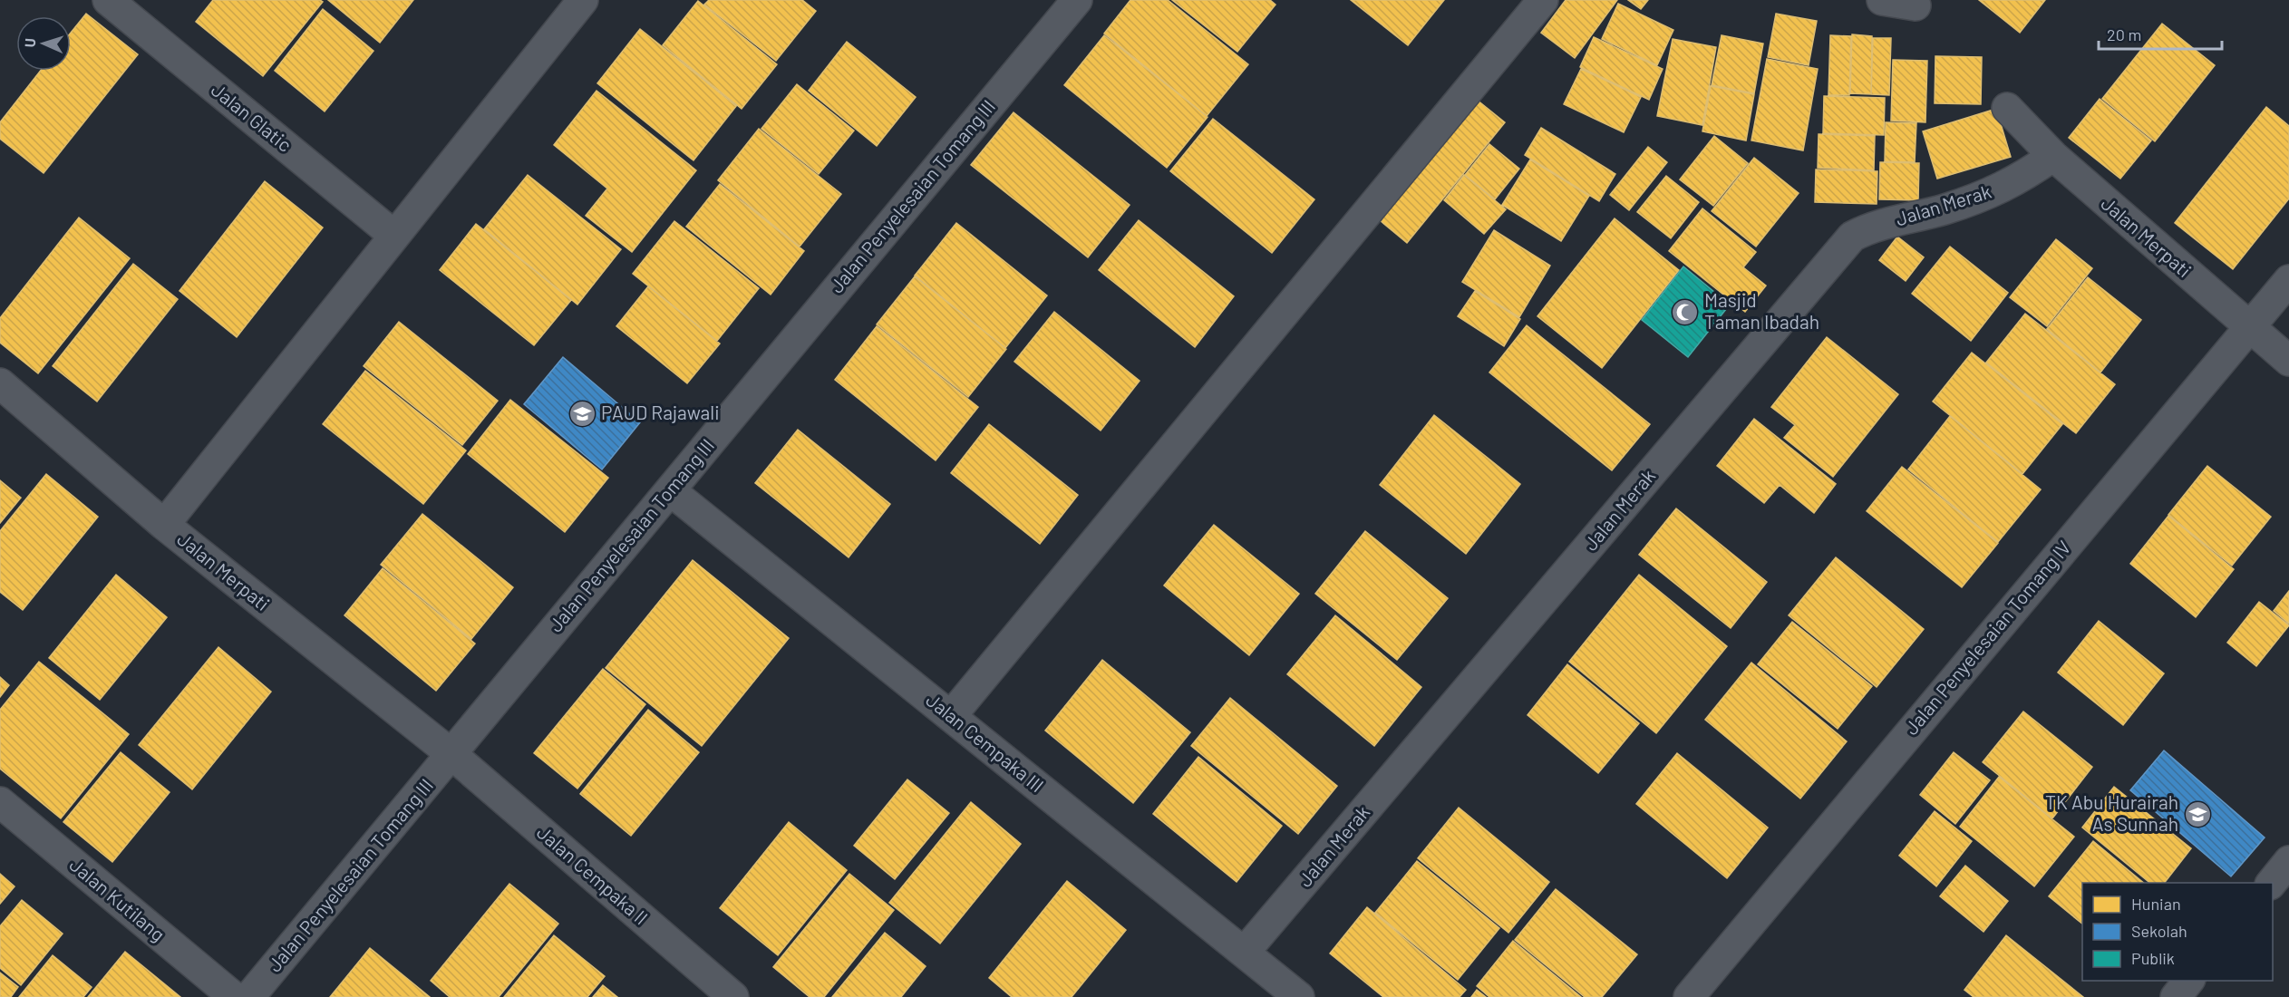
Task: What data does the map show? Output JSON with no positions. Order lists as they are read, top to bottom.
{
  "streets": {
    "street": [
      "Jalan Glatic",
      "Jalan Penyelesaian Tomang III",
      "Jalan Merak",
      "Jalan Merpati",
      "Jalan Penyelesaian Tomang IV",
      "Jalan Cempaka III",
      "Jalan Cempaka II",
      "Jalan Kutilang"
    ]
  },
  "crossings": [
    ["Jalan Penyelesaian Tomang III", "Jalan Merpati"],
    ["Jalan Penyelesaian Tomang III", "Jalan Cempaka III"],
    ["Jalan Penyelesaian Tomang III", "Jalan Cempaka II"],
    ["Jalan Merak", "Jalan Merpati"],
    ["Jalan Merak", "Jalan Cempaka III"],
    ["Jalan Merpati", "Jalan Penyelesaian Tomang IV"],
    ["Jalan Merpati", "Jalan Cempaka II"]
  ],
  "places": {
    "mosque": ["Masjid Taman Ibadah"],
    "school or university": ["PAUD Rajawali", "TK Abu Hurairah As Sunnah"]
  },
  "legend": ["Hunian", "Sekolah", "Publik"],
  "scale_bar": "20 m",
  "north": "left"
}
